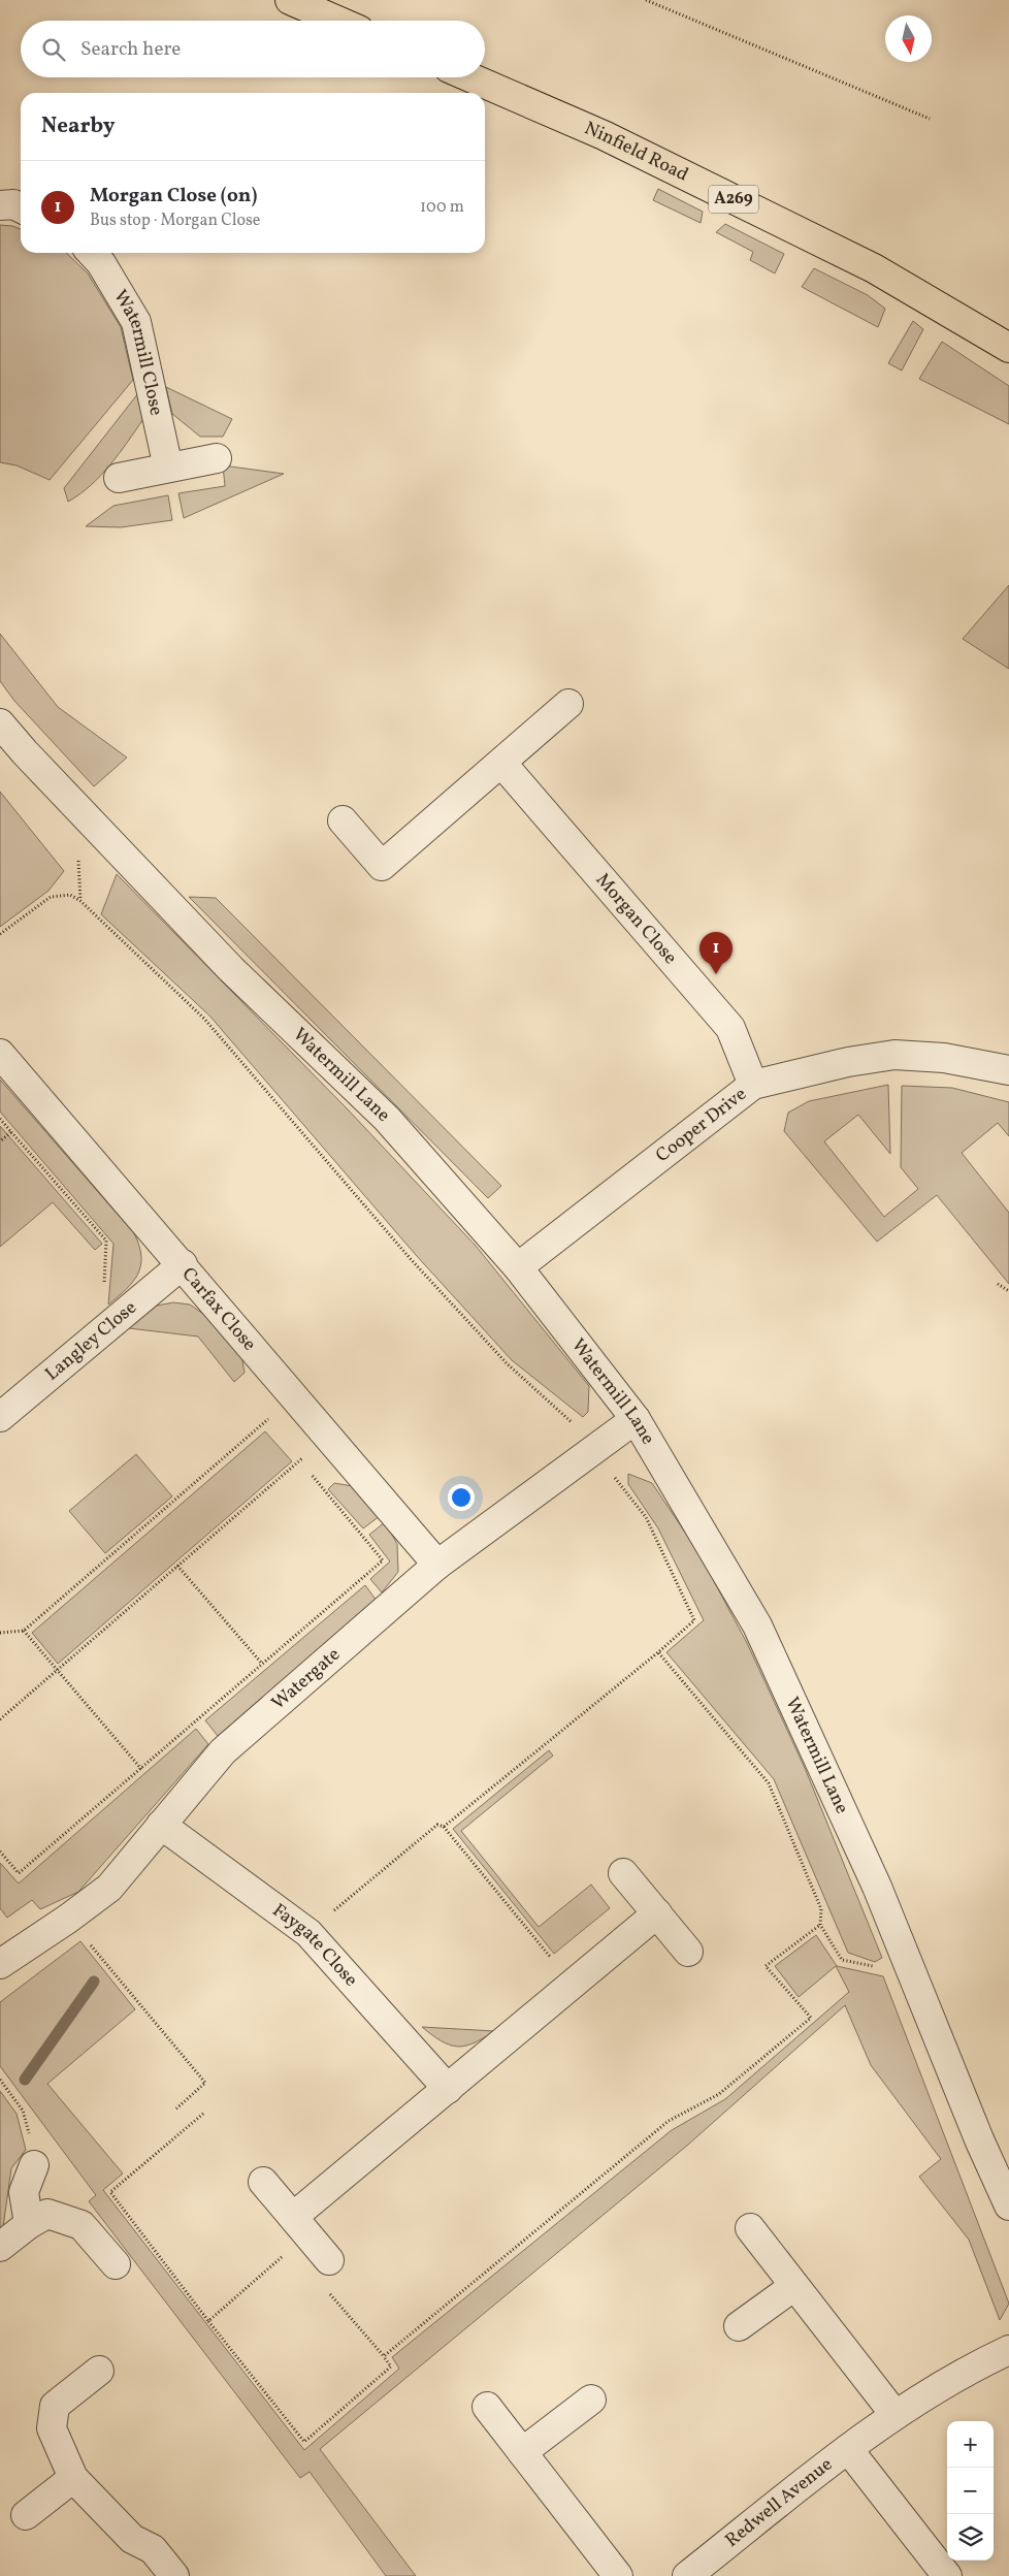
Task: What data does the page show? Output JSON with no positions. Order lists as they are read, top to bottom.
{
  "streets": {
    "main road": ["Ninfield Road", "A269"],
    "street": [
      "Watermill Close",
      "Morgan Close",
      "Watermill Lane",
      "Cooper Drive",
      "Carfax Close",
      "Langley Close",
      "Watergate",
      "Faygate Close",
      "Redwell Avenue"
    ]
  },
  "crossings": [
    ["Morgan Close", "Cooper Drive"],
    ["Watermill Lane", "Cooper Drive"],
    ["Watermill Lane", "Watergate"],
    ["Carfax Close", "Langley Close"],
    ["Carfax Close", "Watergate"],
    ["Watergate", "Faygate Close"]
  ],
  "north": "bottom",
  "page": {
    "search": "Search here",
    "heading": "Nearby",
    "list": [
      {
        "mark": "1",
        "name": "Morgan Close (on)",
        "note": "Bus stop · Morgan Close",
        "value": "100 m"
      }
    ],
    "pins": "1",
    "map_buttons": ["+", "−"]
  }
}
